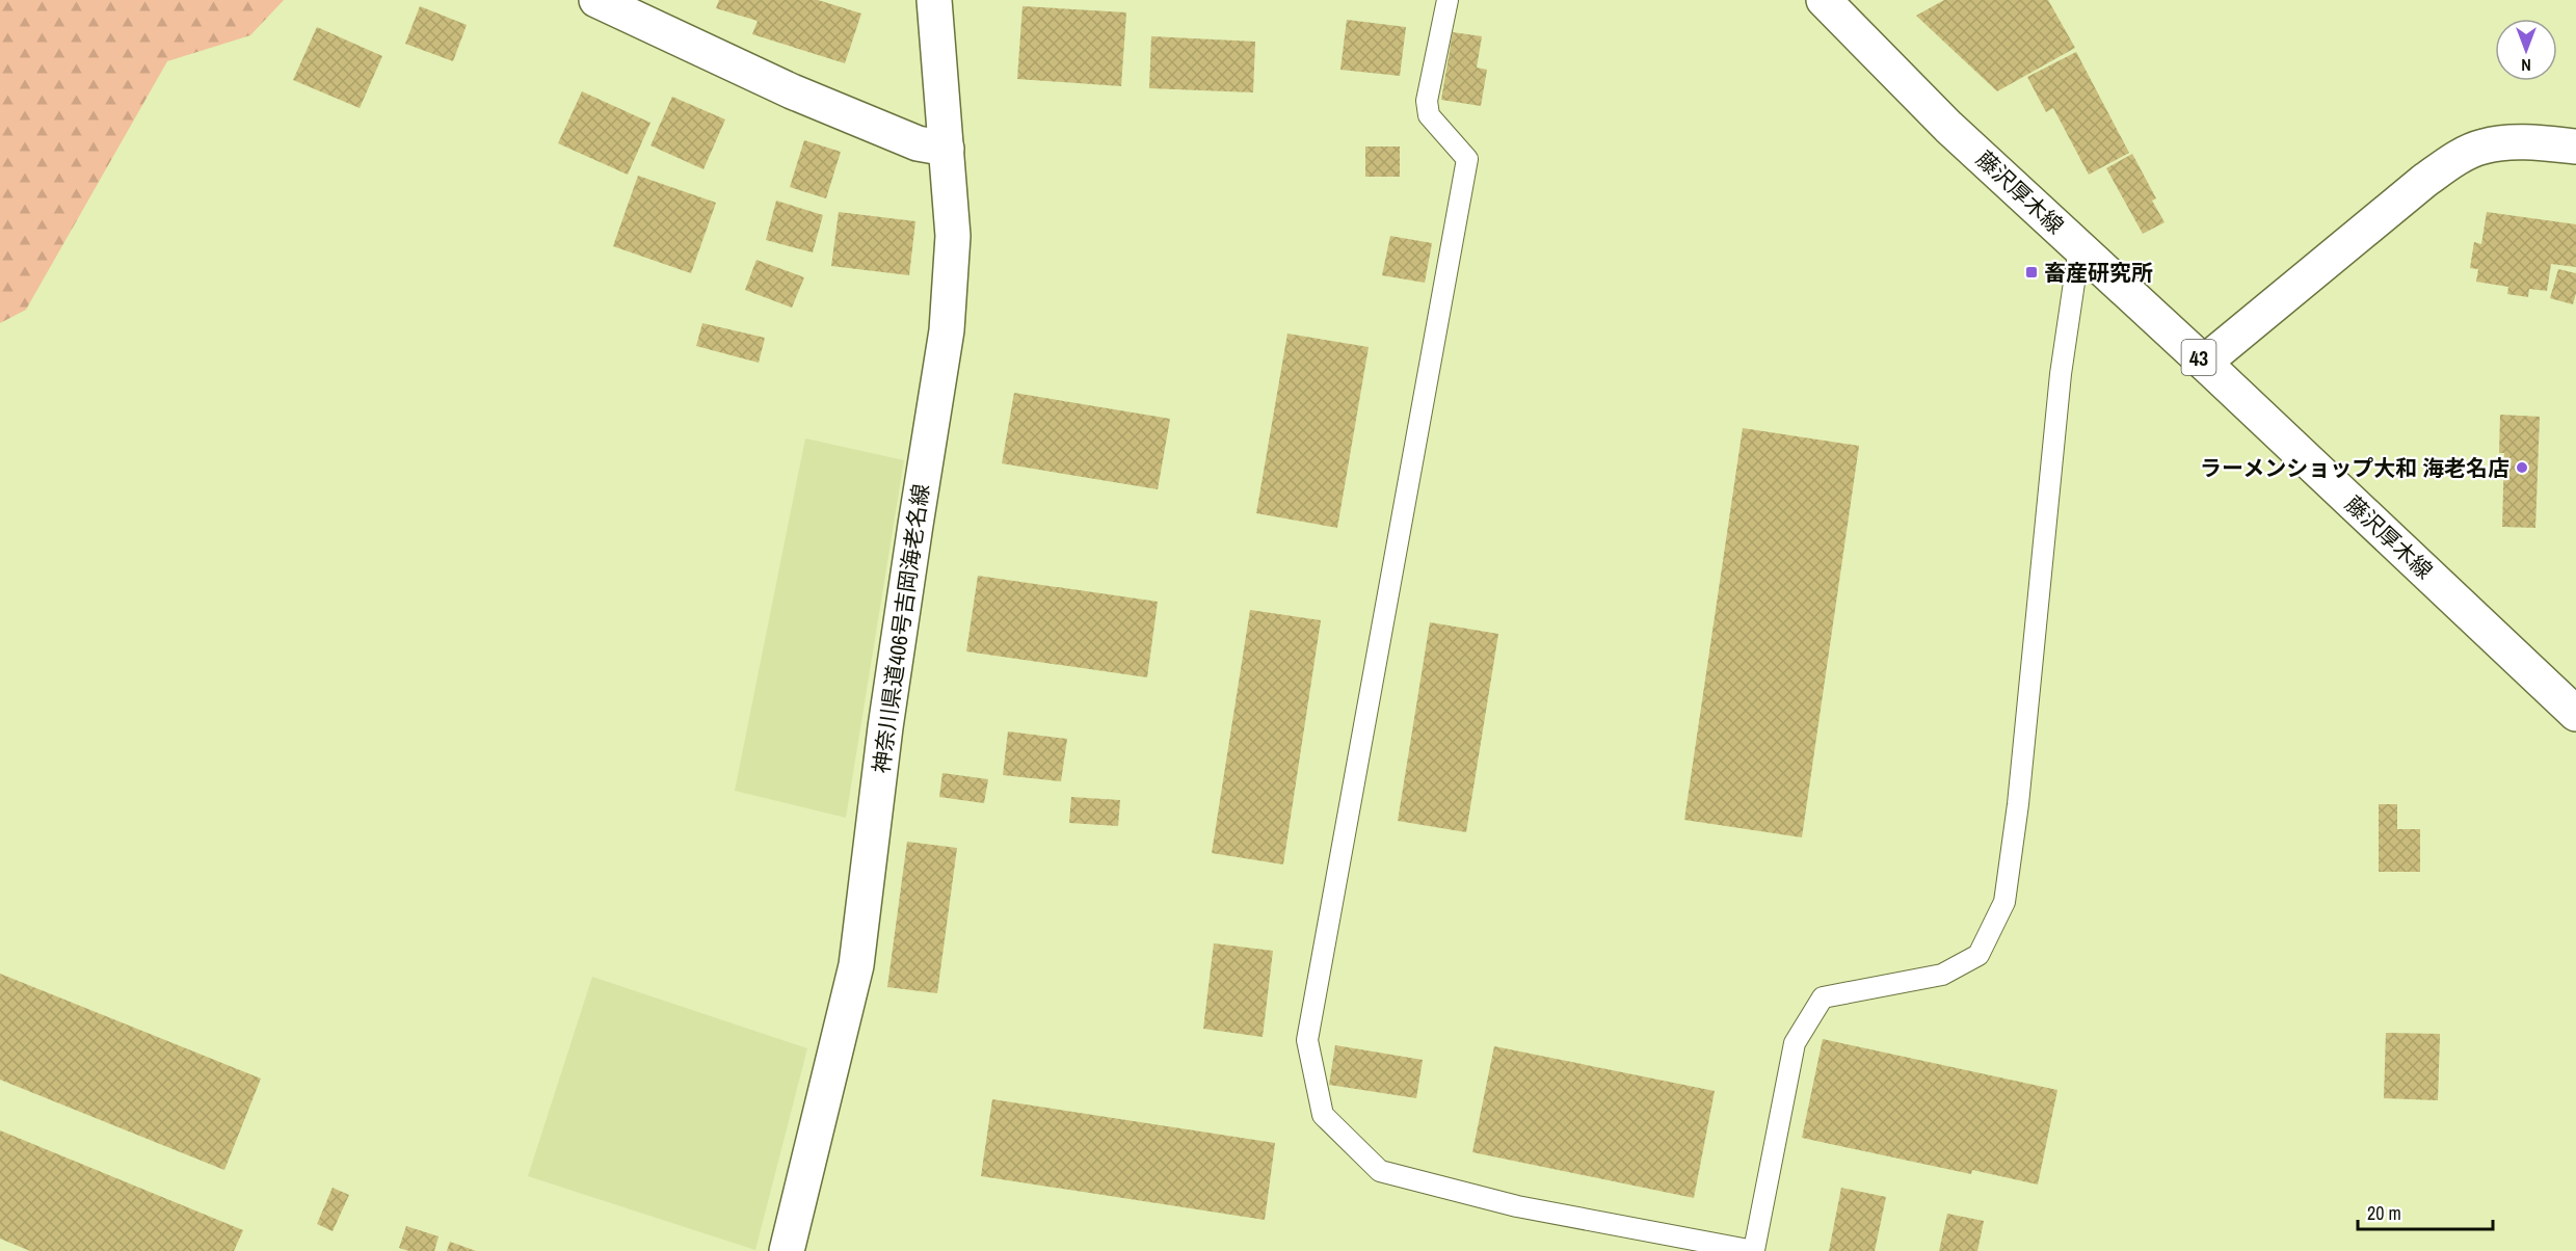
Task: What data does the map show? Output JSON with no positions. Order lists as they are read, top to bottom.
{
  "streets": {
    "main road": ["藤沢厚木線", "43", "神奈川県道406号吉岡海老名線"]
  },
  "places": {
    "transit": ["畜産研究所"],
    "other": ["ラーメンショップ大和 海老名店"]
  },
  "scale_bar": "20 m",
  "north": "bottom"
}
